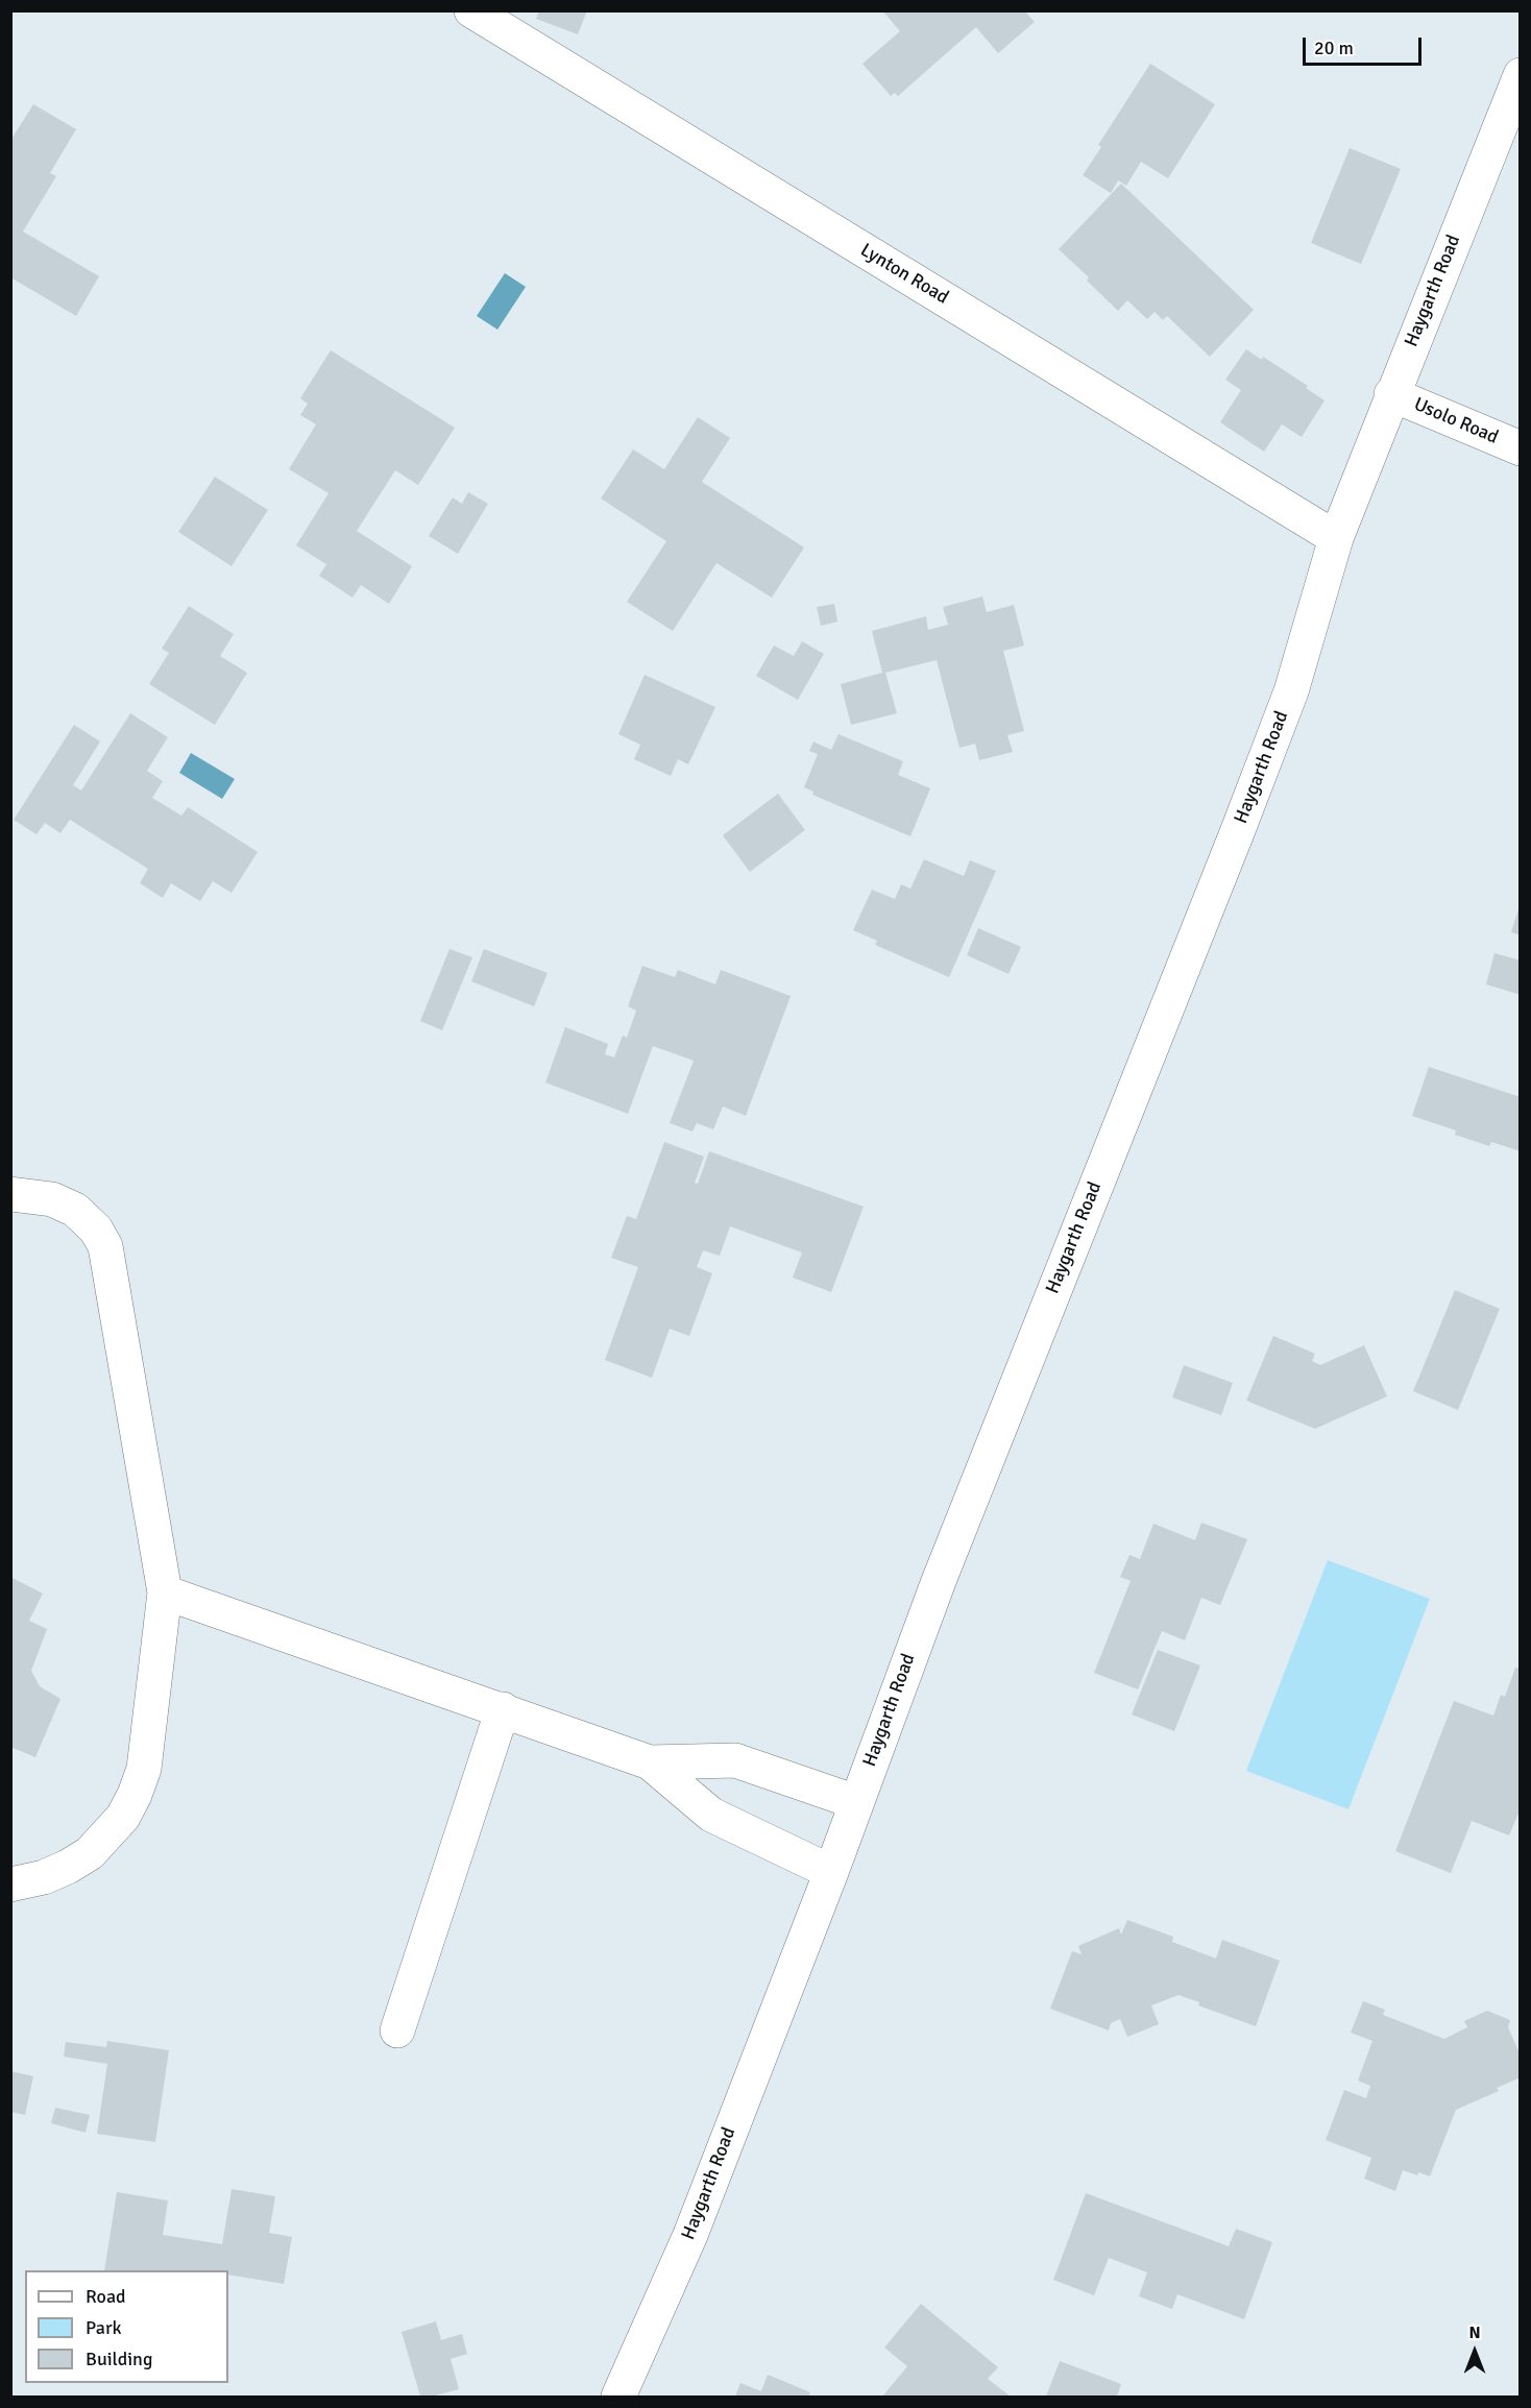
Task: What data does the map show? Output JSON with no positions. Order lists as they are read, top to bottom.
{
  "streets": {
    "street": ["Lynton Road", "Haygarth Road", "Usolo Road"]
  },
  "crossings": [
    ["Lynton Road", "Haygarth Road"],
    ["Haygarth Road", "Usolo Road"]
  ],
  "legend": ["Road", "Park", "Building"],
  "scale_bar": "20 m",
  "north": "top"
}
